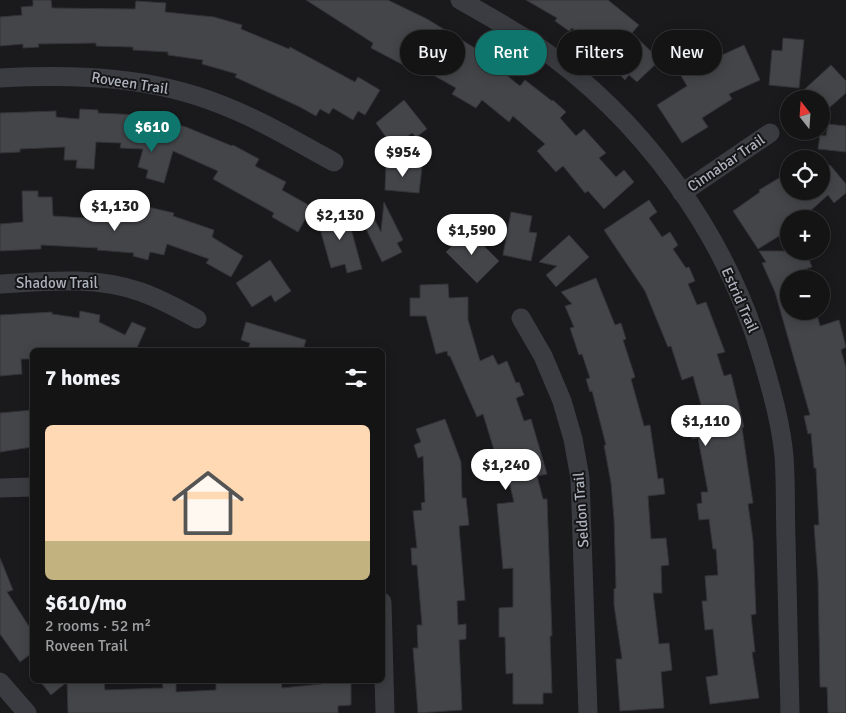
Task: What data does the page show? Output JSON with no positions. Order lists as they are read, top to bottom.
{
  "streets": {
    "street": [
      "Roveen Trail",
      "Cinnabar Trail",
      "Shadow Trail",
      "Estrid Trail",
      "Seldon Trail"
    ]
  },
  "crossings": [
    ["Cinnabar Trail", "Estrid Trail"]
  ],
  "north": "top",
  "page": {
    "chip": [
      "Buy",
      "Rent",
      "Filters",
      "New"
    ],
    "map_buttons": ["+", "−"],
    "price": [
      "$610",
      "$954",
      "$1,130",
      "$2,130",
      "$1,590",
      "$1,110",
      "$1,240"
    ],
    "heading": "7 homes",
    "list": [
      {
        "name": "$610/mo",
        "note": "2 rooms · 52 m² · Roveen Trail"
      }
    ]
  }
}
